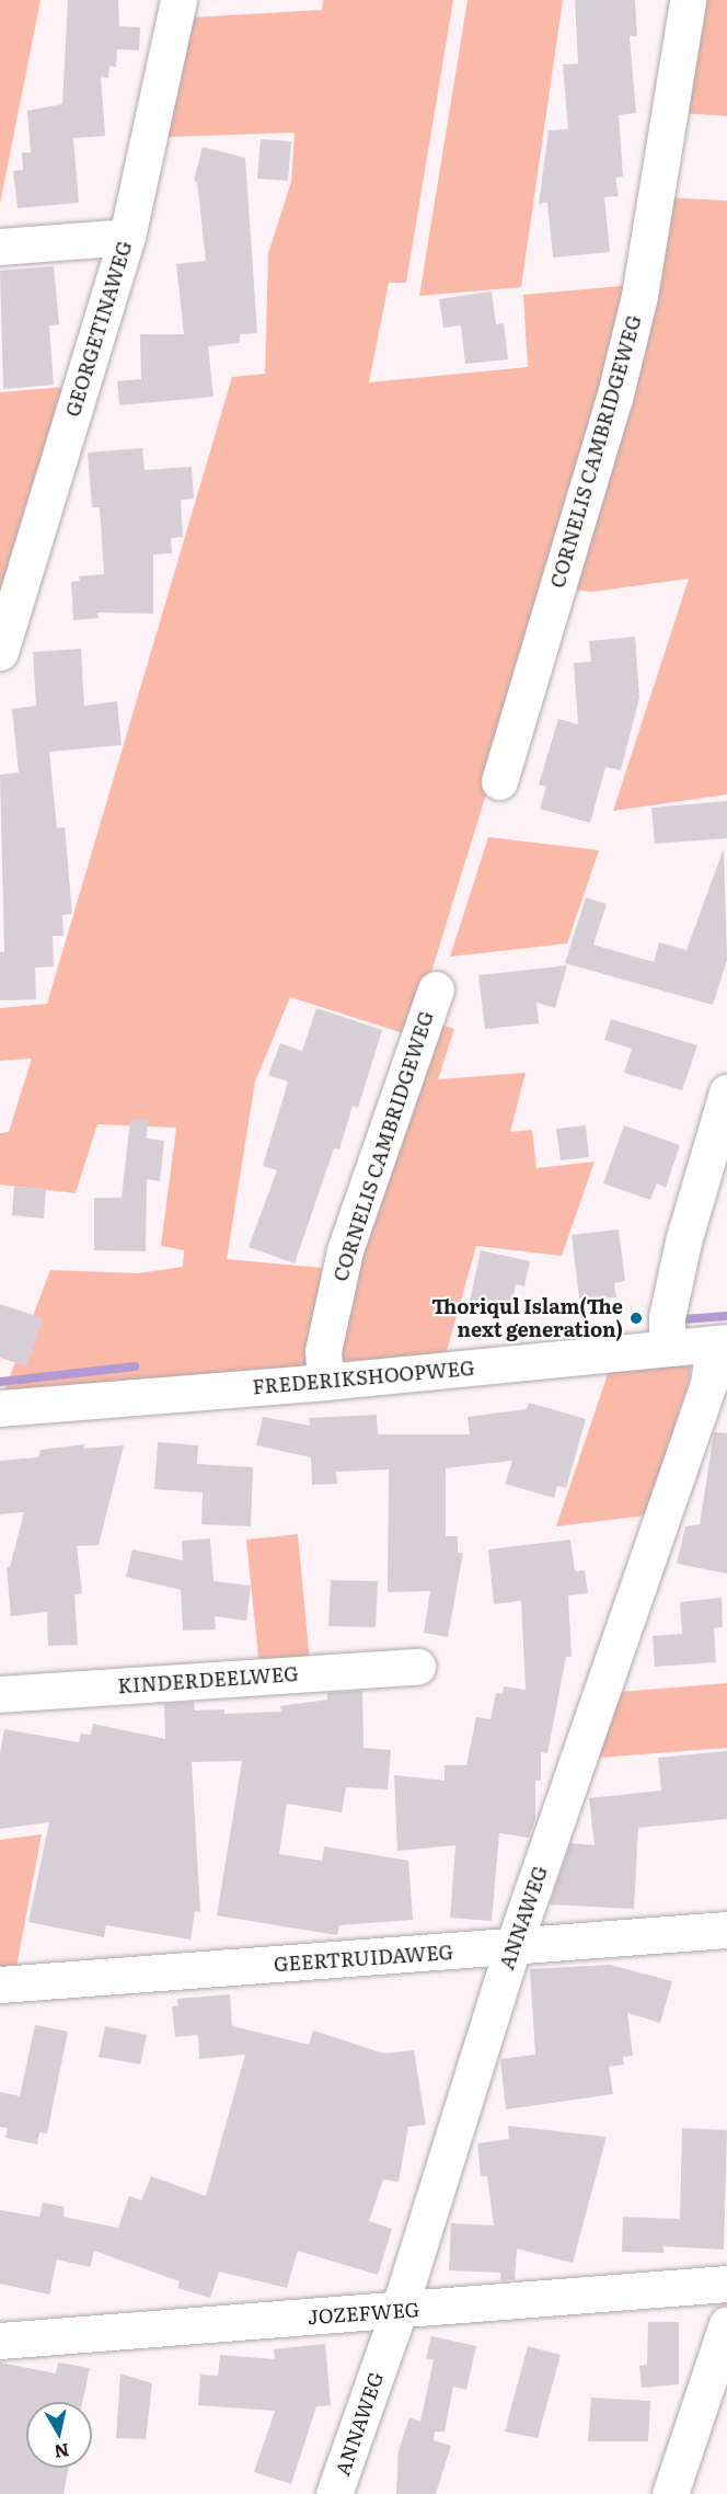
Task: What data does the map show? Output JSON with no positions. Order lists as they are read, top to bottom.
{
  "streets": {
    "street": [
      "GEORGETINAWEG",
      "CORNELIS CAMBRIDGEWEG",
      "FREDERIKSHOOPWEG",
      "KINDERDEELWEG",
      "ANNAWEG",
      "GEERTRUIDAWEG",
      "JOZEFWEG"
    ]
  },
  "crossings": [
    ["CORNELIS CAMBRIDGEWEG", "FREDERIKSHOOPWEG"],
    ["FREDERIKSHOOPWEG", "ANNAWEG"],
    ["ANNAWEG", "GEERTRUIDAWEG"],
    ["ANNAWEG", "JOZEFWEG"]
  ],
  "places": ["Thoriqul Islam(The next generation)"],
  "north": "bottom"
}
